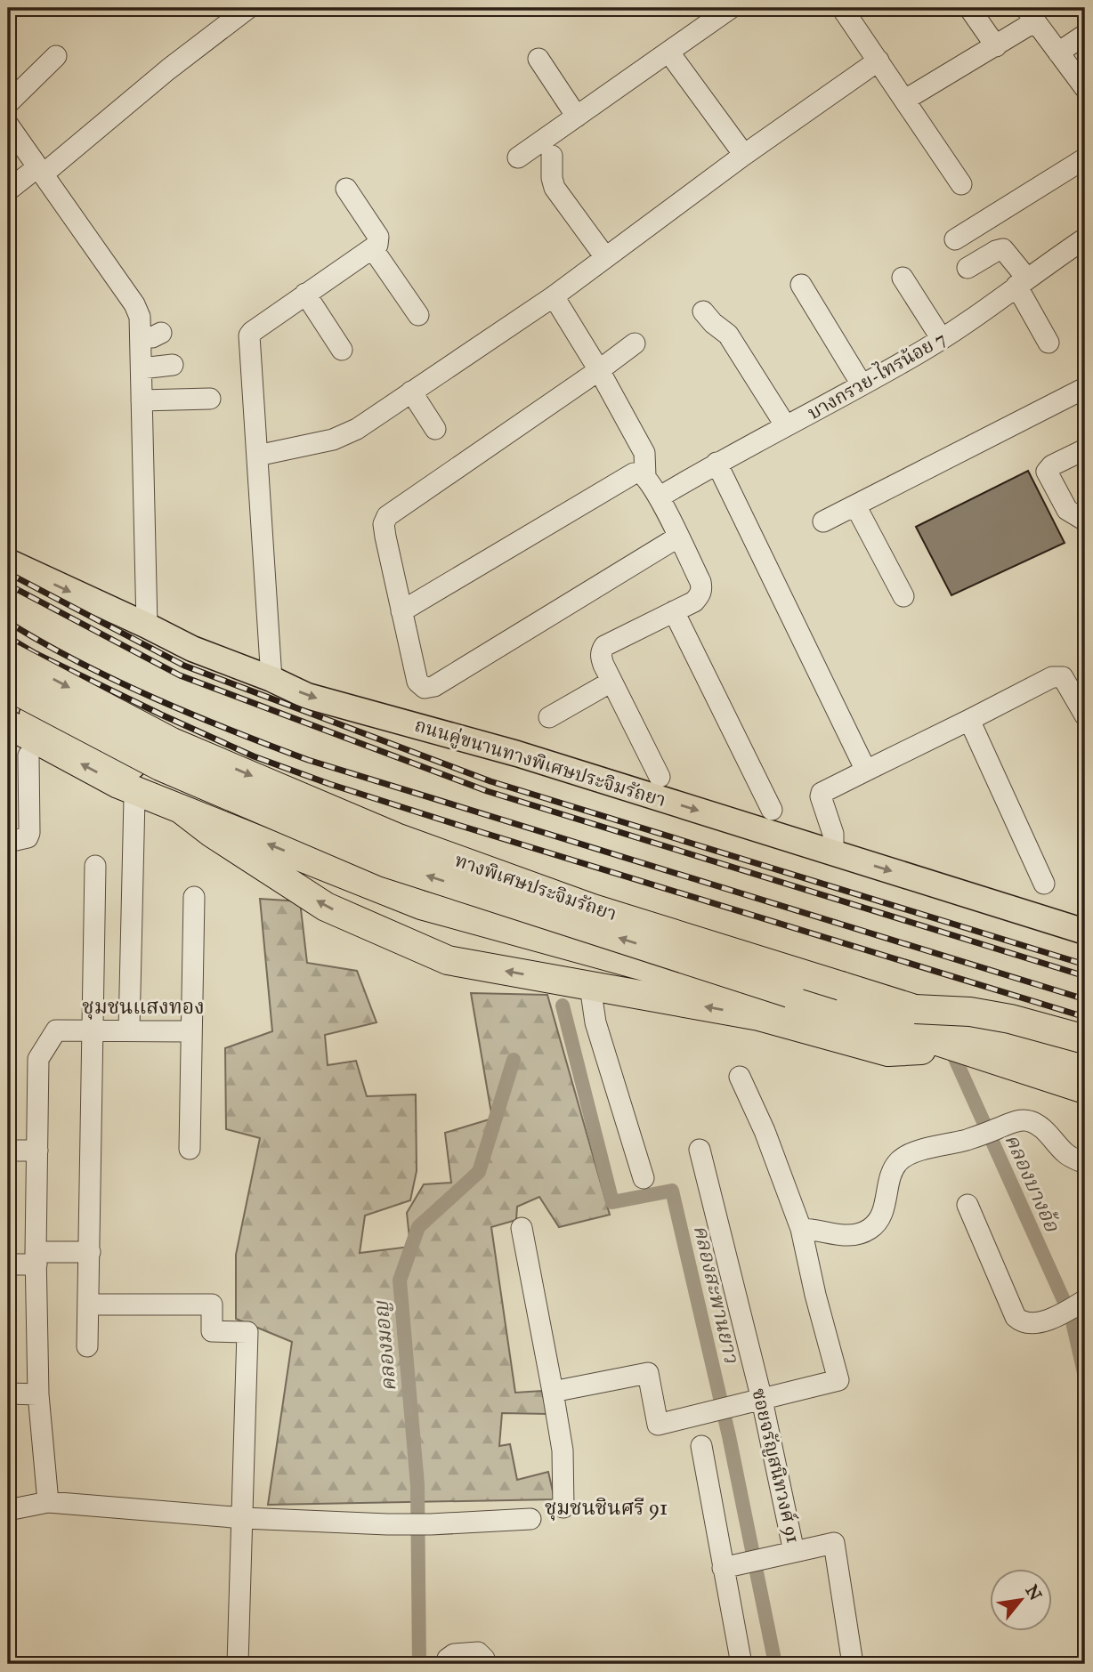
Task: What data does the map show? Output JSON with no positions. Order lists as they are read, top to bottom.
{
  "streets": {
    "highway": ["ทางพิเศษประจิมรัถยา"],
    "main road": ["ถนนคู่ขนานทางพิเศษประจิมรัถยา"],
    "street": ["บางกรวย-ไทรน้อย 7", "ซอยจรัญสนิทวงศ์ 91"]
  },
  "districts": ["ชุมชนแสงทอง", "ชุมชนชินศรี 91"],
  "water": ["คลองบางอ้อ", "คลองสะพานยาว", "คลองมอญ"],
  "north": "top right"
}
